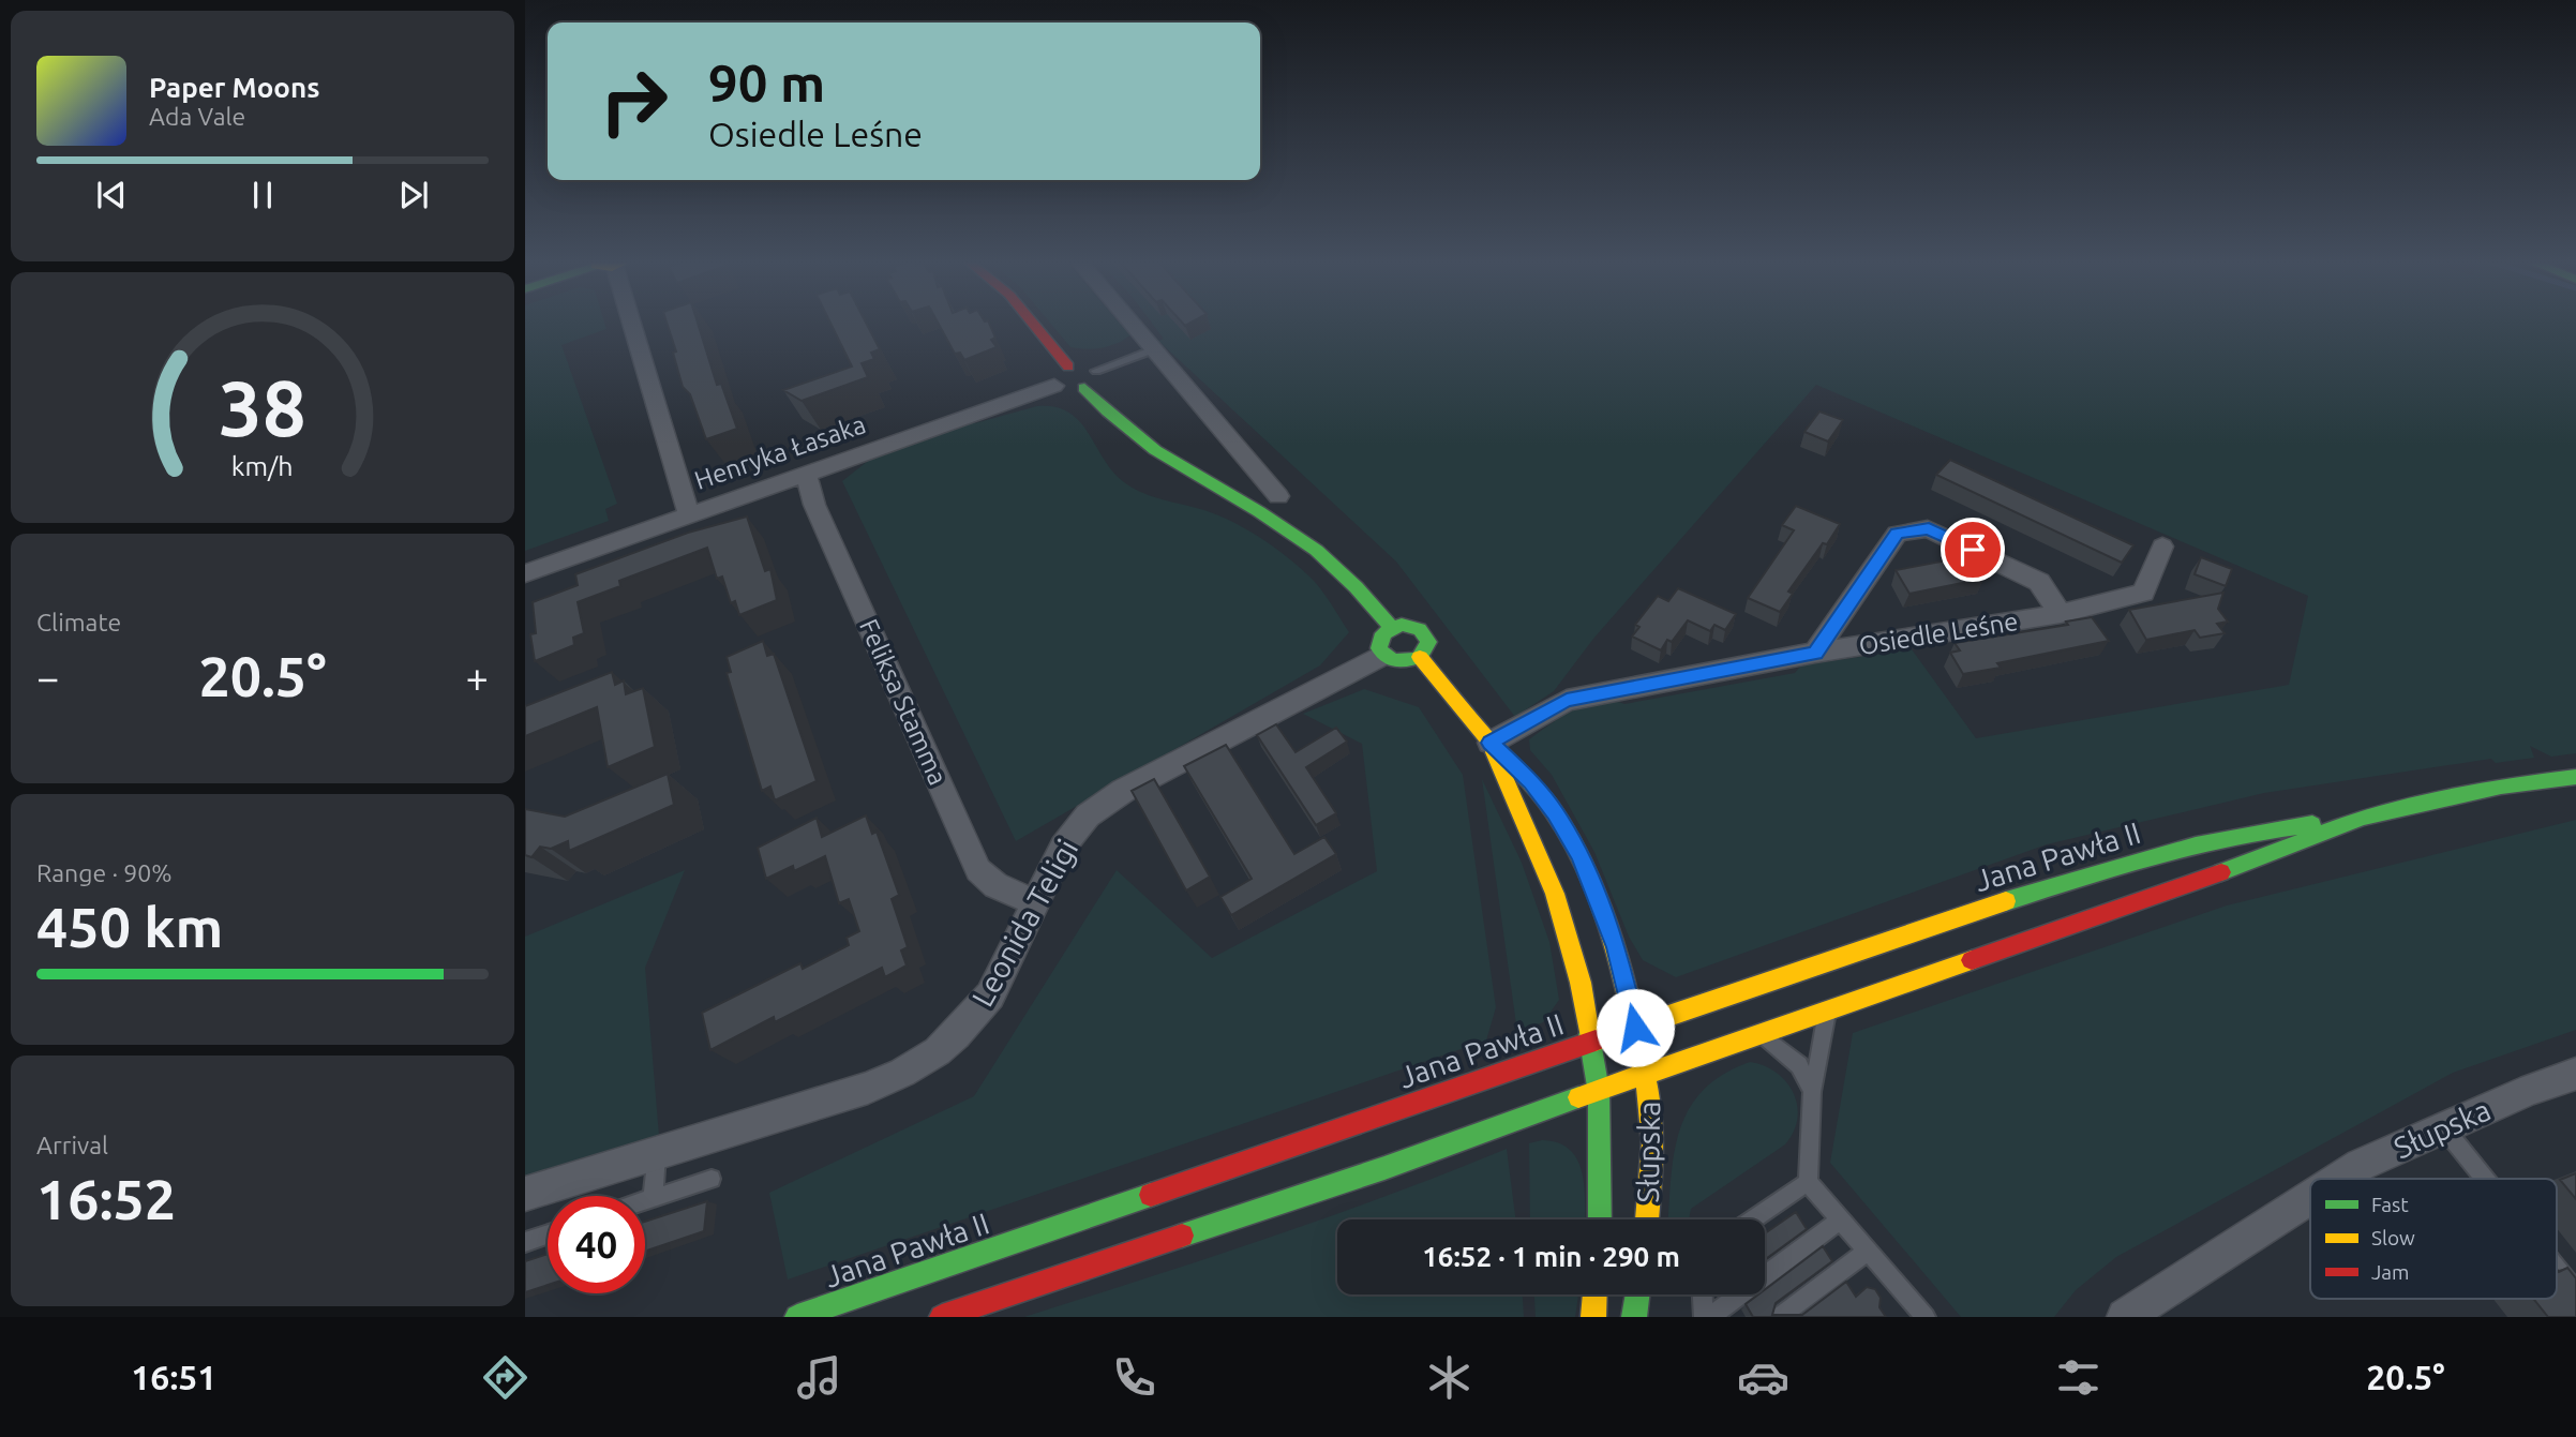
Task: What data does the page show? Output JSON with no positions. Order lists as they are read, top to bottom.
{
  "streets": {
    "main road": ["Jana Pawła II", "Słupska"],
    "street": [
      "Henryka Łasaka",
      "Osiedle Leśne",
      "Feliksa Stamma",
      "Leonida Teligi"
    ]
  },
  "crossings": [
    ["Henryka Łasaka", "Feliksa Stamma"],
    ["Osiedle Leśne", "Słupska"],
    ["Feliksa Stamma", "Leonida Teligi"],
    ["Jana Pawła II", "Słupska"]
  ],
  "legend": ["Fast", "Slow", "Jam"],
  "page": {
    "turn": ["90 m", "Osiedle Leśne"],
    "song": ["Paper Moons", "Ada Vale"],
    "tile": [
      "Climate",
      ["Range · 90%", "450 km"],
      ["Arrival", "16:52"]
    ],
    "heat": ["−", "20.5°", "+"],
    "limit": "40",
    "trip": "16:52 · 1 min · 290 m",
    "tabs": ["16:51", "20.5°"],
    "gauge": ["38", "km/h"]
  }
}
